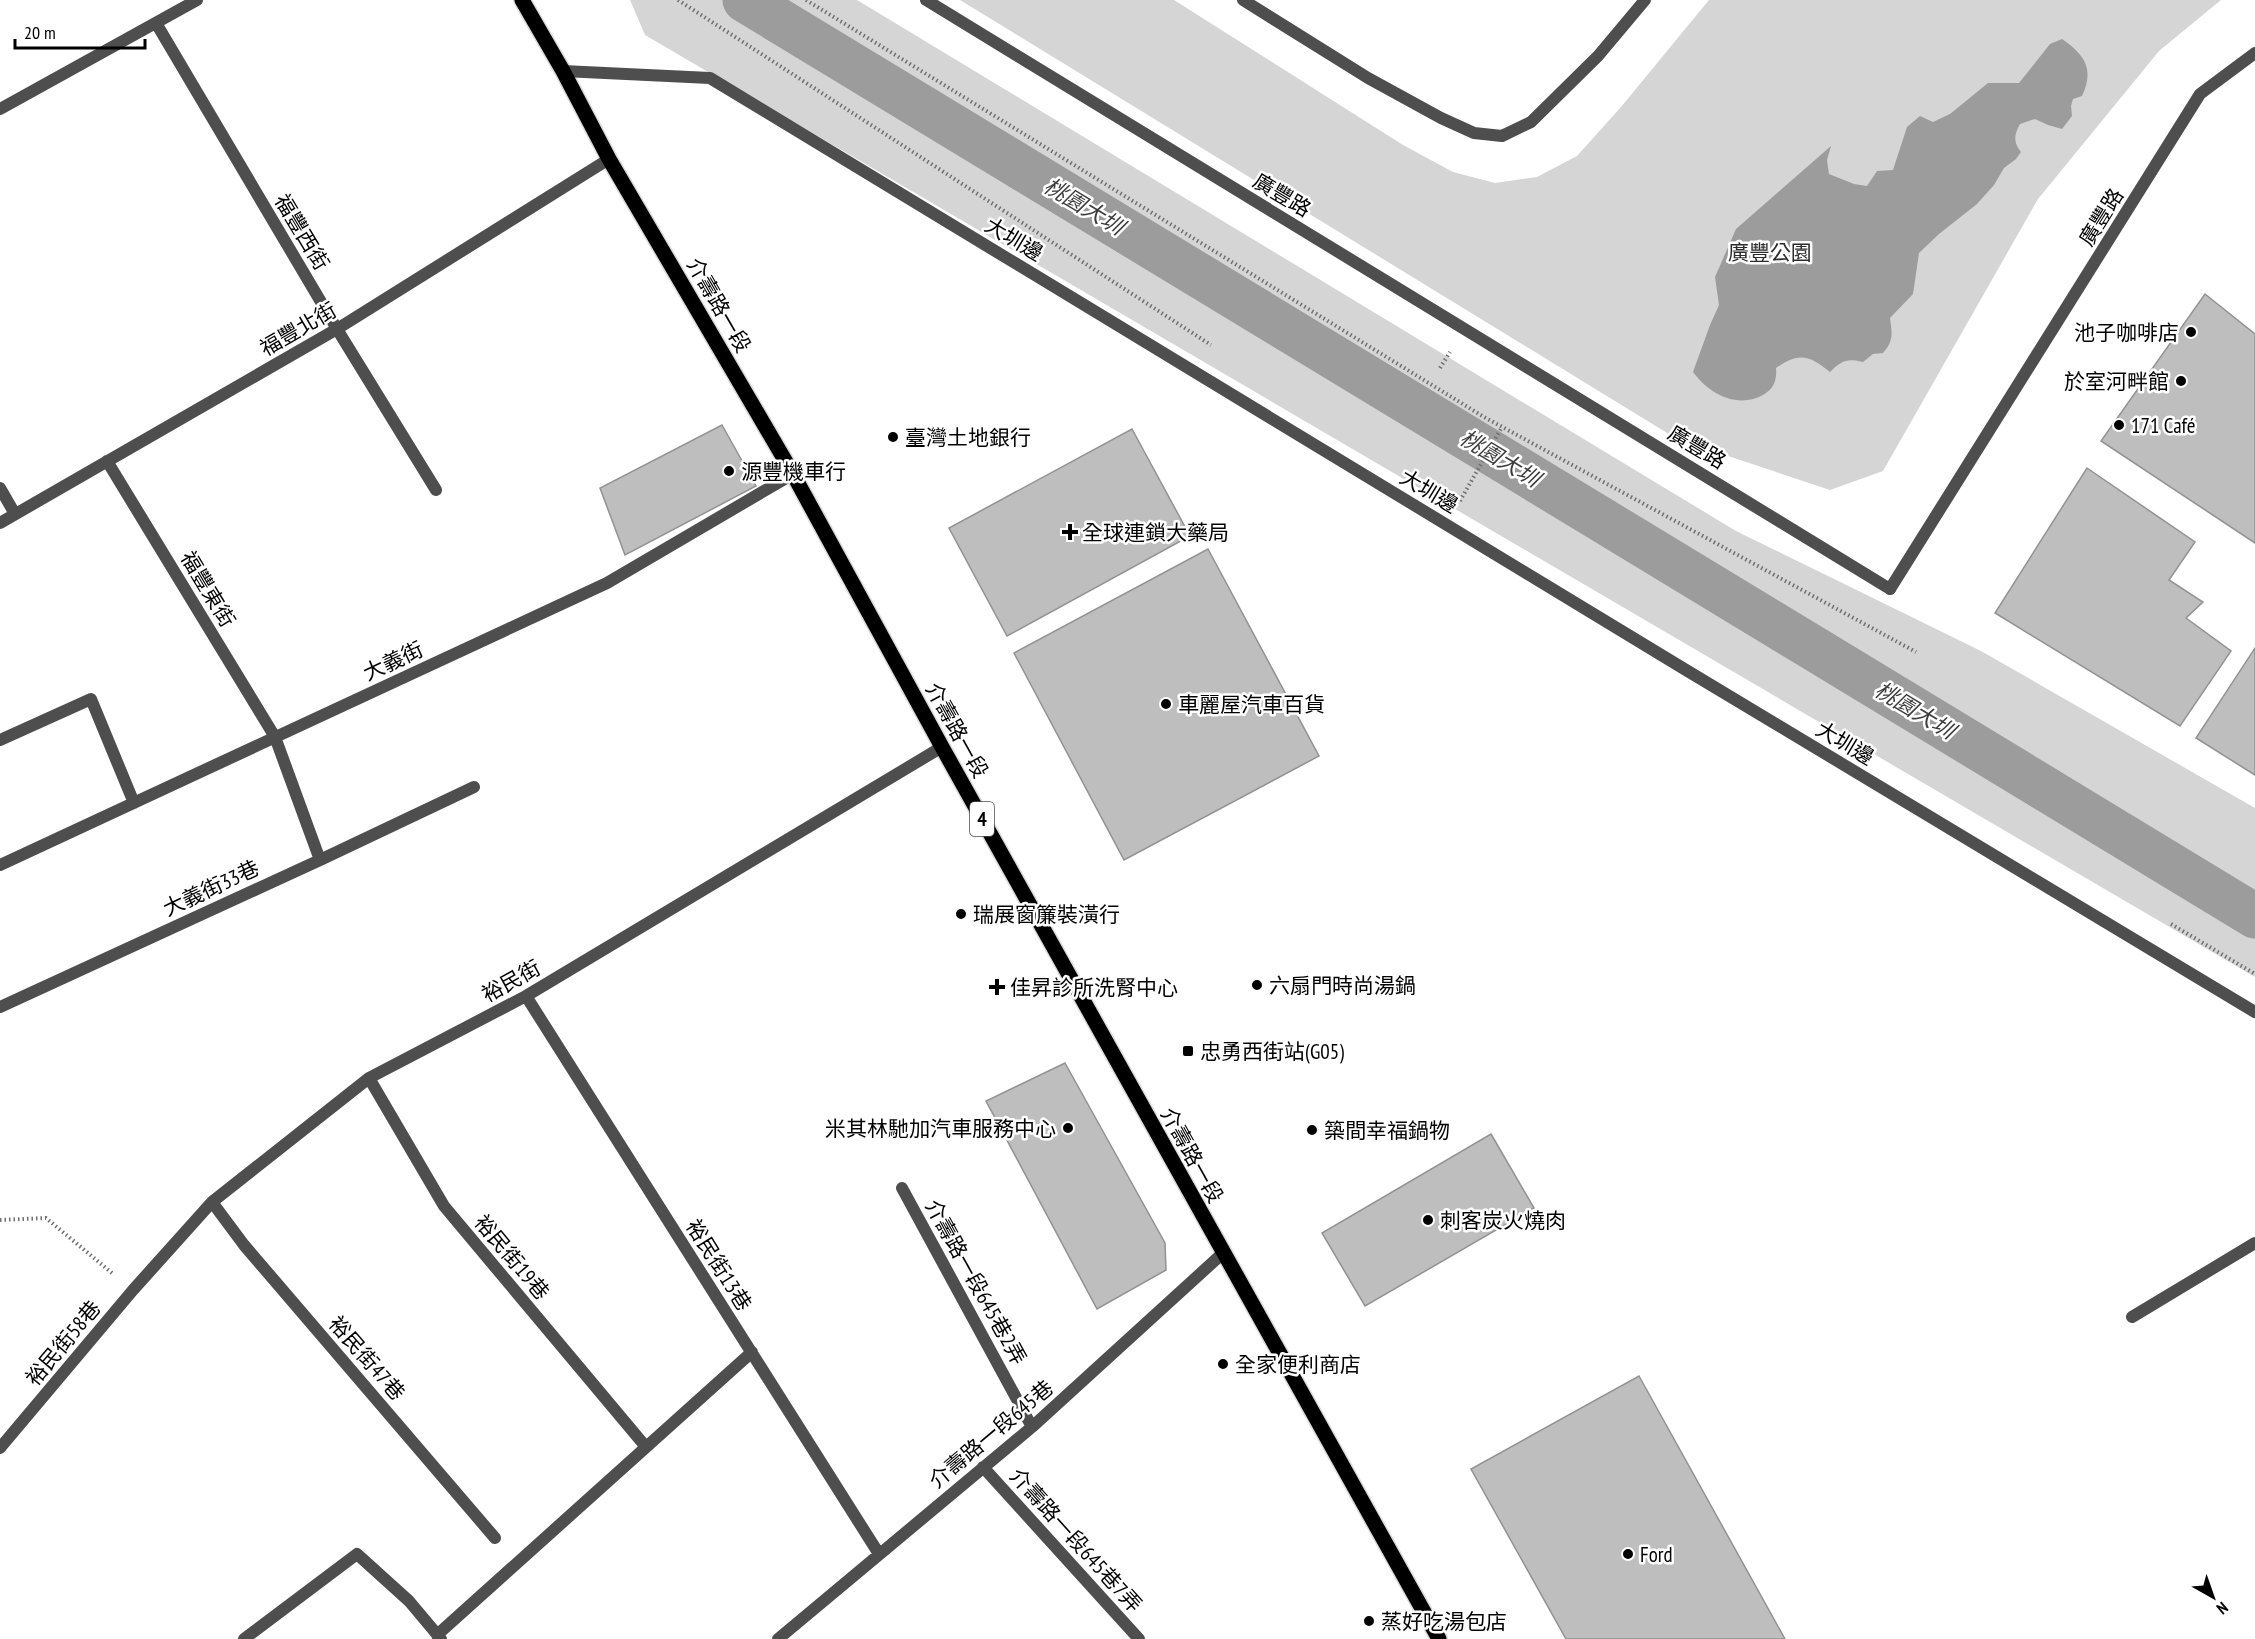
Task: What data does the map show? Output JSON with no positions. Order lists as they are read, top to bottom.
{
  "streets": {
    "main road": ["介壽路一段", "4"],
    "street": [
      "廣豐路",
      "福豐西街",
      "大圳邊",
      "福豐北街",
      "福豐東街",
      "大義街",
      "大義街33巷",
      "裕民街",
      "裕民街19巷",
      "裕民街13巷",
      "介壽路一段645巷2弄",
      "裕民街58巷",
      "裕民街47巷",
      "介壽路一段645巷",
      "介壽路一段645巷7弄"
    ]
  },
  "crossings": [
    ["福豐西街", "福豐北街"],
    ["大圳邊", "介壽路一段"],
    ["介壽路一段", "福豐北街"],
    ["介壽路一段", "大義街"],
    ["介壽路一段", "裕民街"],
    ["介壽路一段", "介壽路一段645巷"],
    ["福豐北街", "福豐東街"],
    ["福豐東街", "大義街"],
    ["裕民街", "裕民街19巷"],
    ["裕民街", "裕民街13巷"],
    ["裕民街", "裕民街58巷"],
    ["裕民街", "裕民街47巷"],
    ["裕民街13巷", "介壽路一段645巷"],
    ["介壽路一段645巷2弄", "介壽路一段645巷"],
    ["介壽路一段645巷", "介壽路一段645巷7弄"]
  ],
  "water": ["桃園大圳"],
  "parks": ["廣豐公園"],
  "places": {
    "other": [
      "池子咖啡店",
      "於室河畔館",
      "171 Café",
      "臺灣土地銀行",
      "源豐機車行",
      "車麗屋汽車百貨",
      "瑞展窗簾裝潢行",
      "六扇門時尚湯鍋",
      "米其林馳加汽車服務中心",
      "築間幸福鍋物",
      "刺客炭火燒肉",
      "全家便利商店",
      "Ford",
      "蒸好吃湯包店"
    ],
    "health": ["全球連鎖大藥局", "佳昇診所洗腎中心"],
    "transit": ["忠勇西街站(G05)"]
  },
  "scale_bar": "20 m",
  "north": "bottom right"
}
